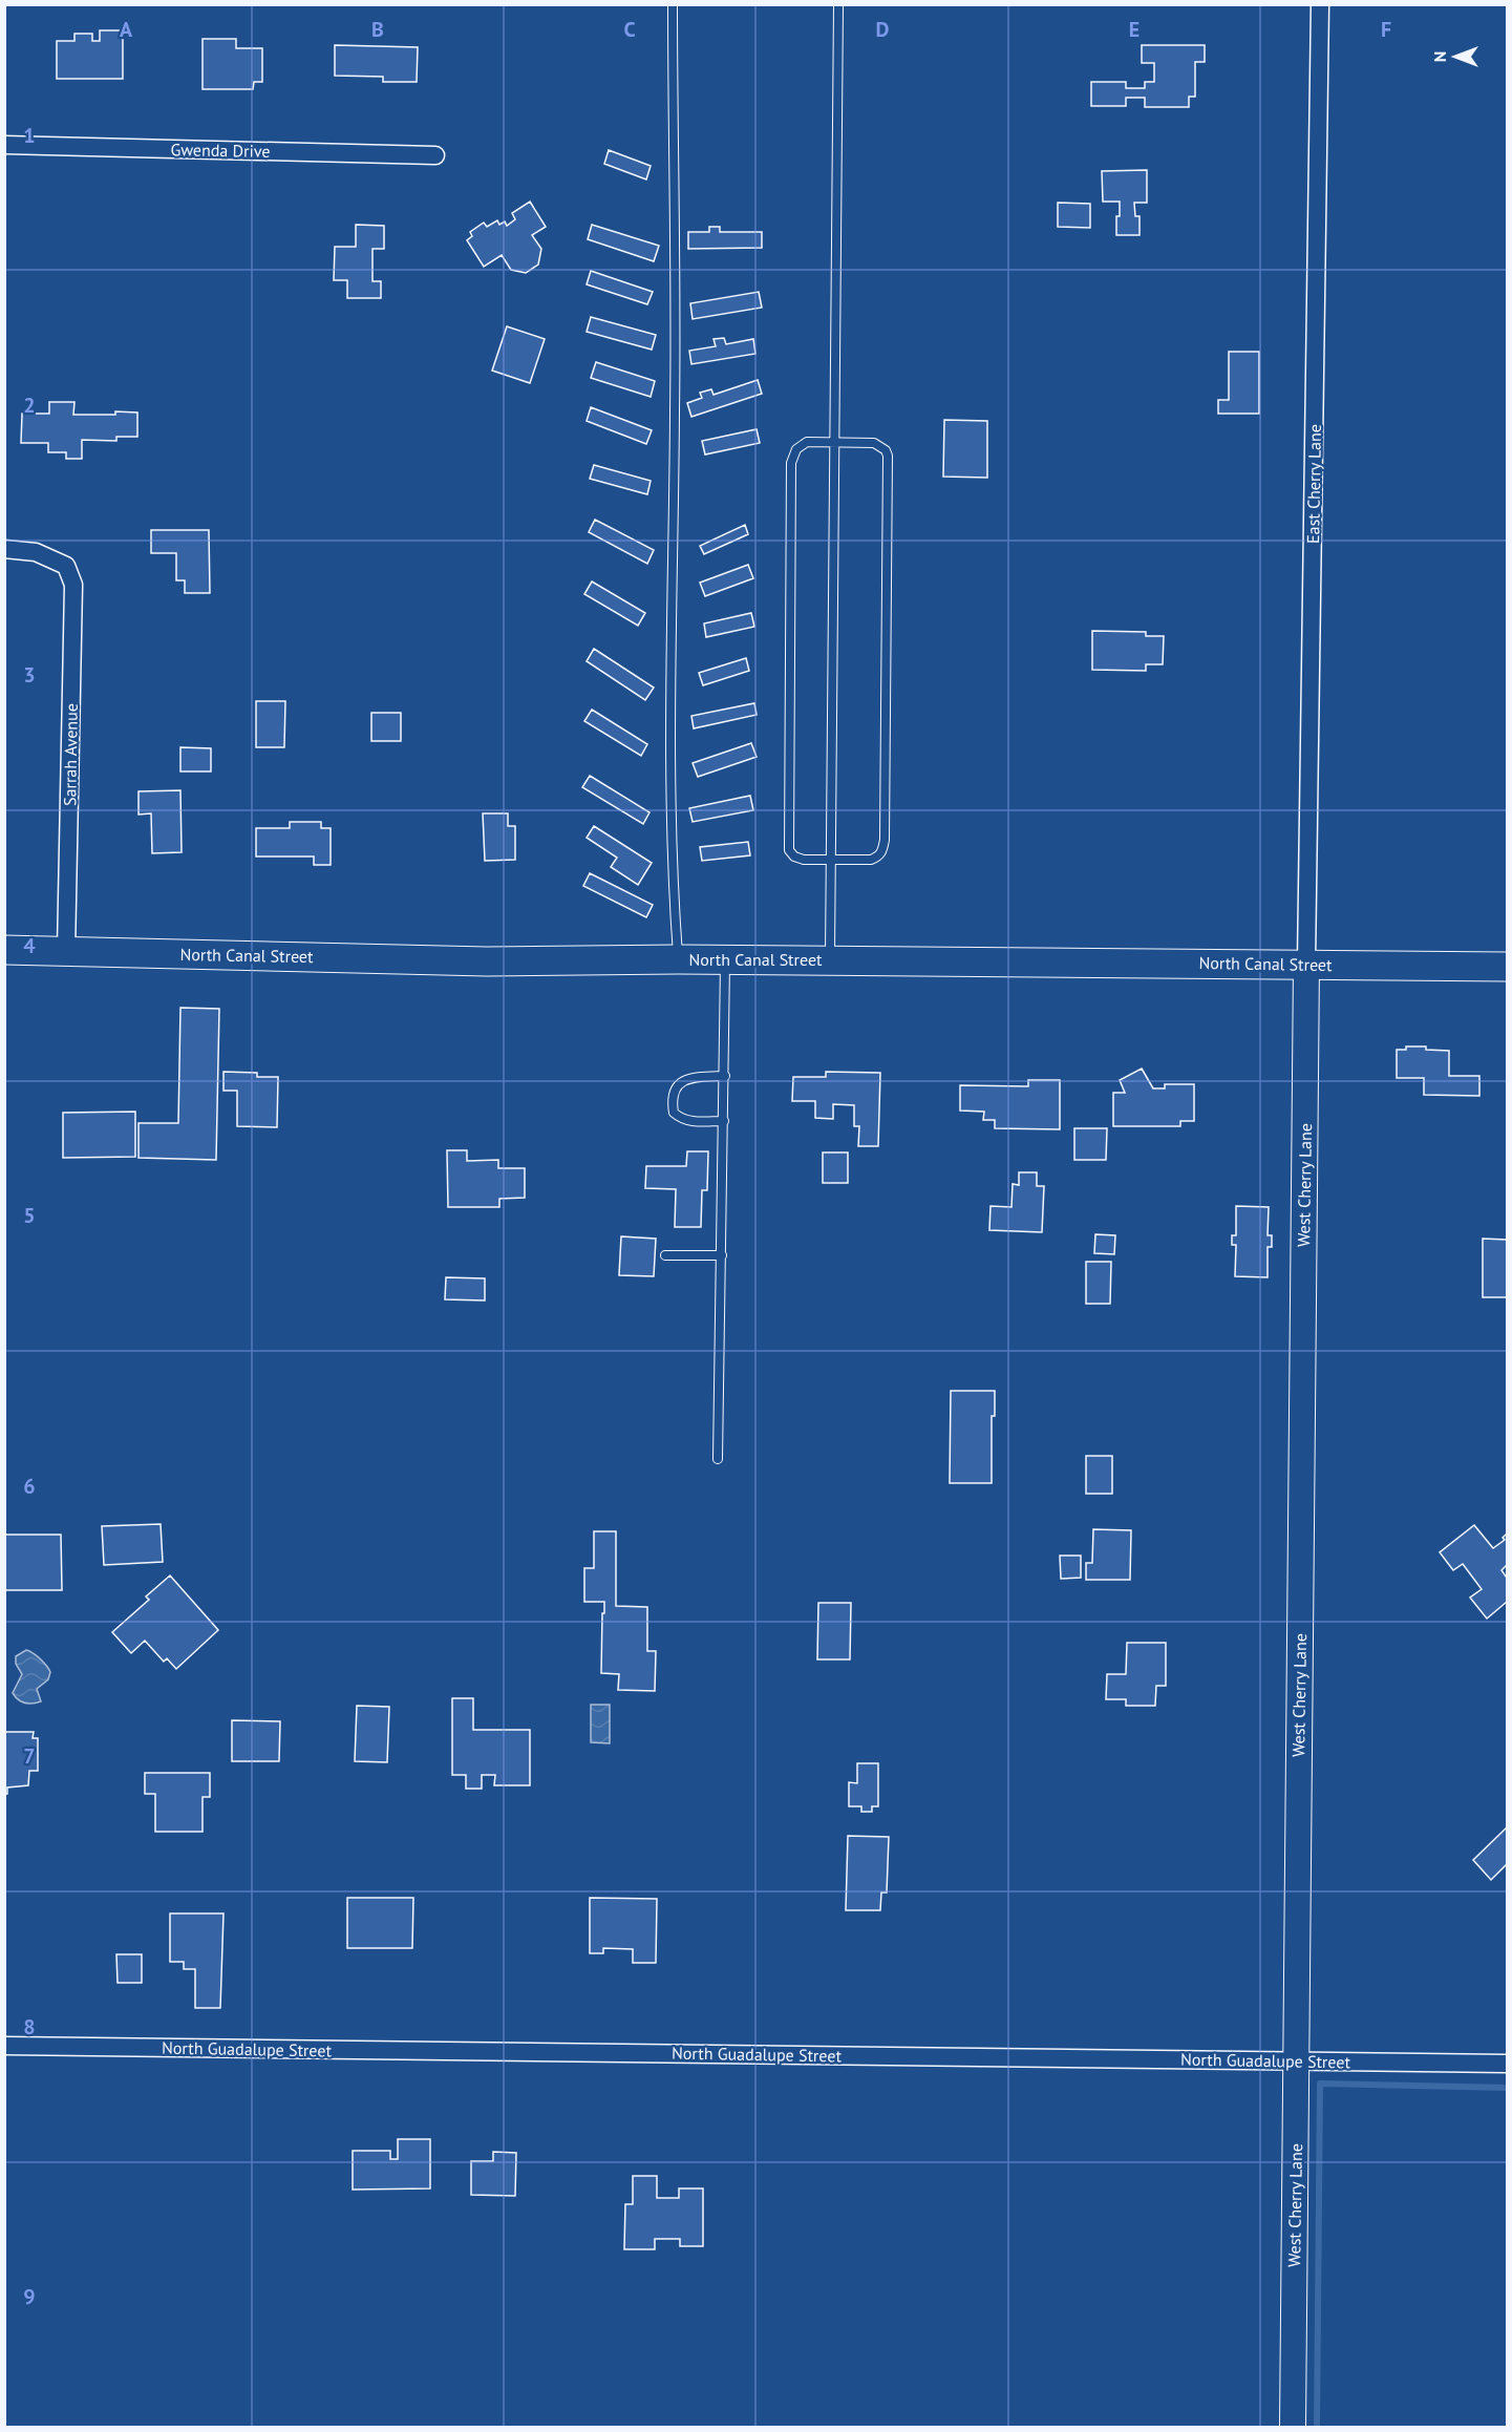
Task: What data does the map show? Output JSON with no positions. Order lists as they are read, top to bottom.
{
  "streets": {
    "main road": ["North Canal Street"],
    "street": [
      "Gwenda Drive",
      "East Cherry Lane",
      "Sarrah Avenue",
      "West Cherry Lane",
      "North Guadalupe Street"
    ]
  },
  "crossings": [
    ["East Cherry Lane", "North Canal Street"],
    ["East Cherry Lane", "West Cherry Lane"],
    ["Sarrah Avenue", "North Canal Street"],
    ["North Canal Street", "West Cherry Lane"],
    ["West Cherry Lane", "North Guadalupe Street"]
  ],
  "north": "left",
  "grid": {
    "columns": [
      "A",
      "B",
      "C",
      "D",
      "E",
      "F"
    ],
    "rows": [
      "1",
      "2",
      "3",
      "4",
      "5",
      "6",
      "7",
      "8",
      "9"
    ]
  }
}
